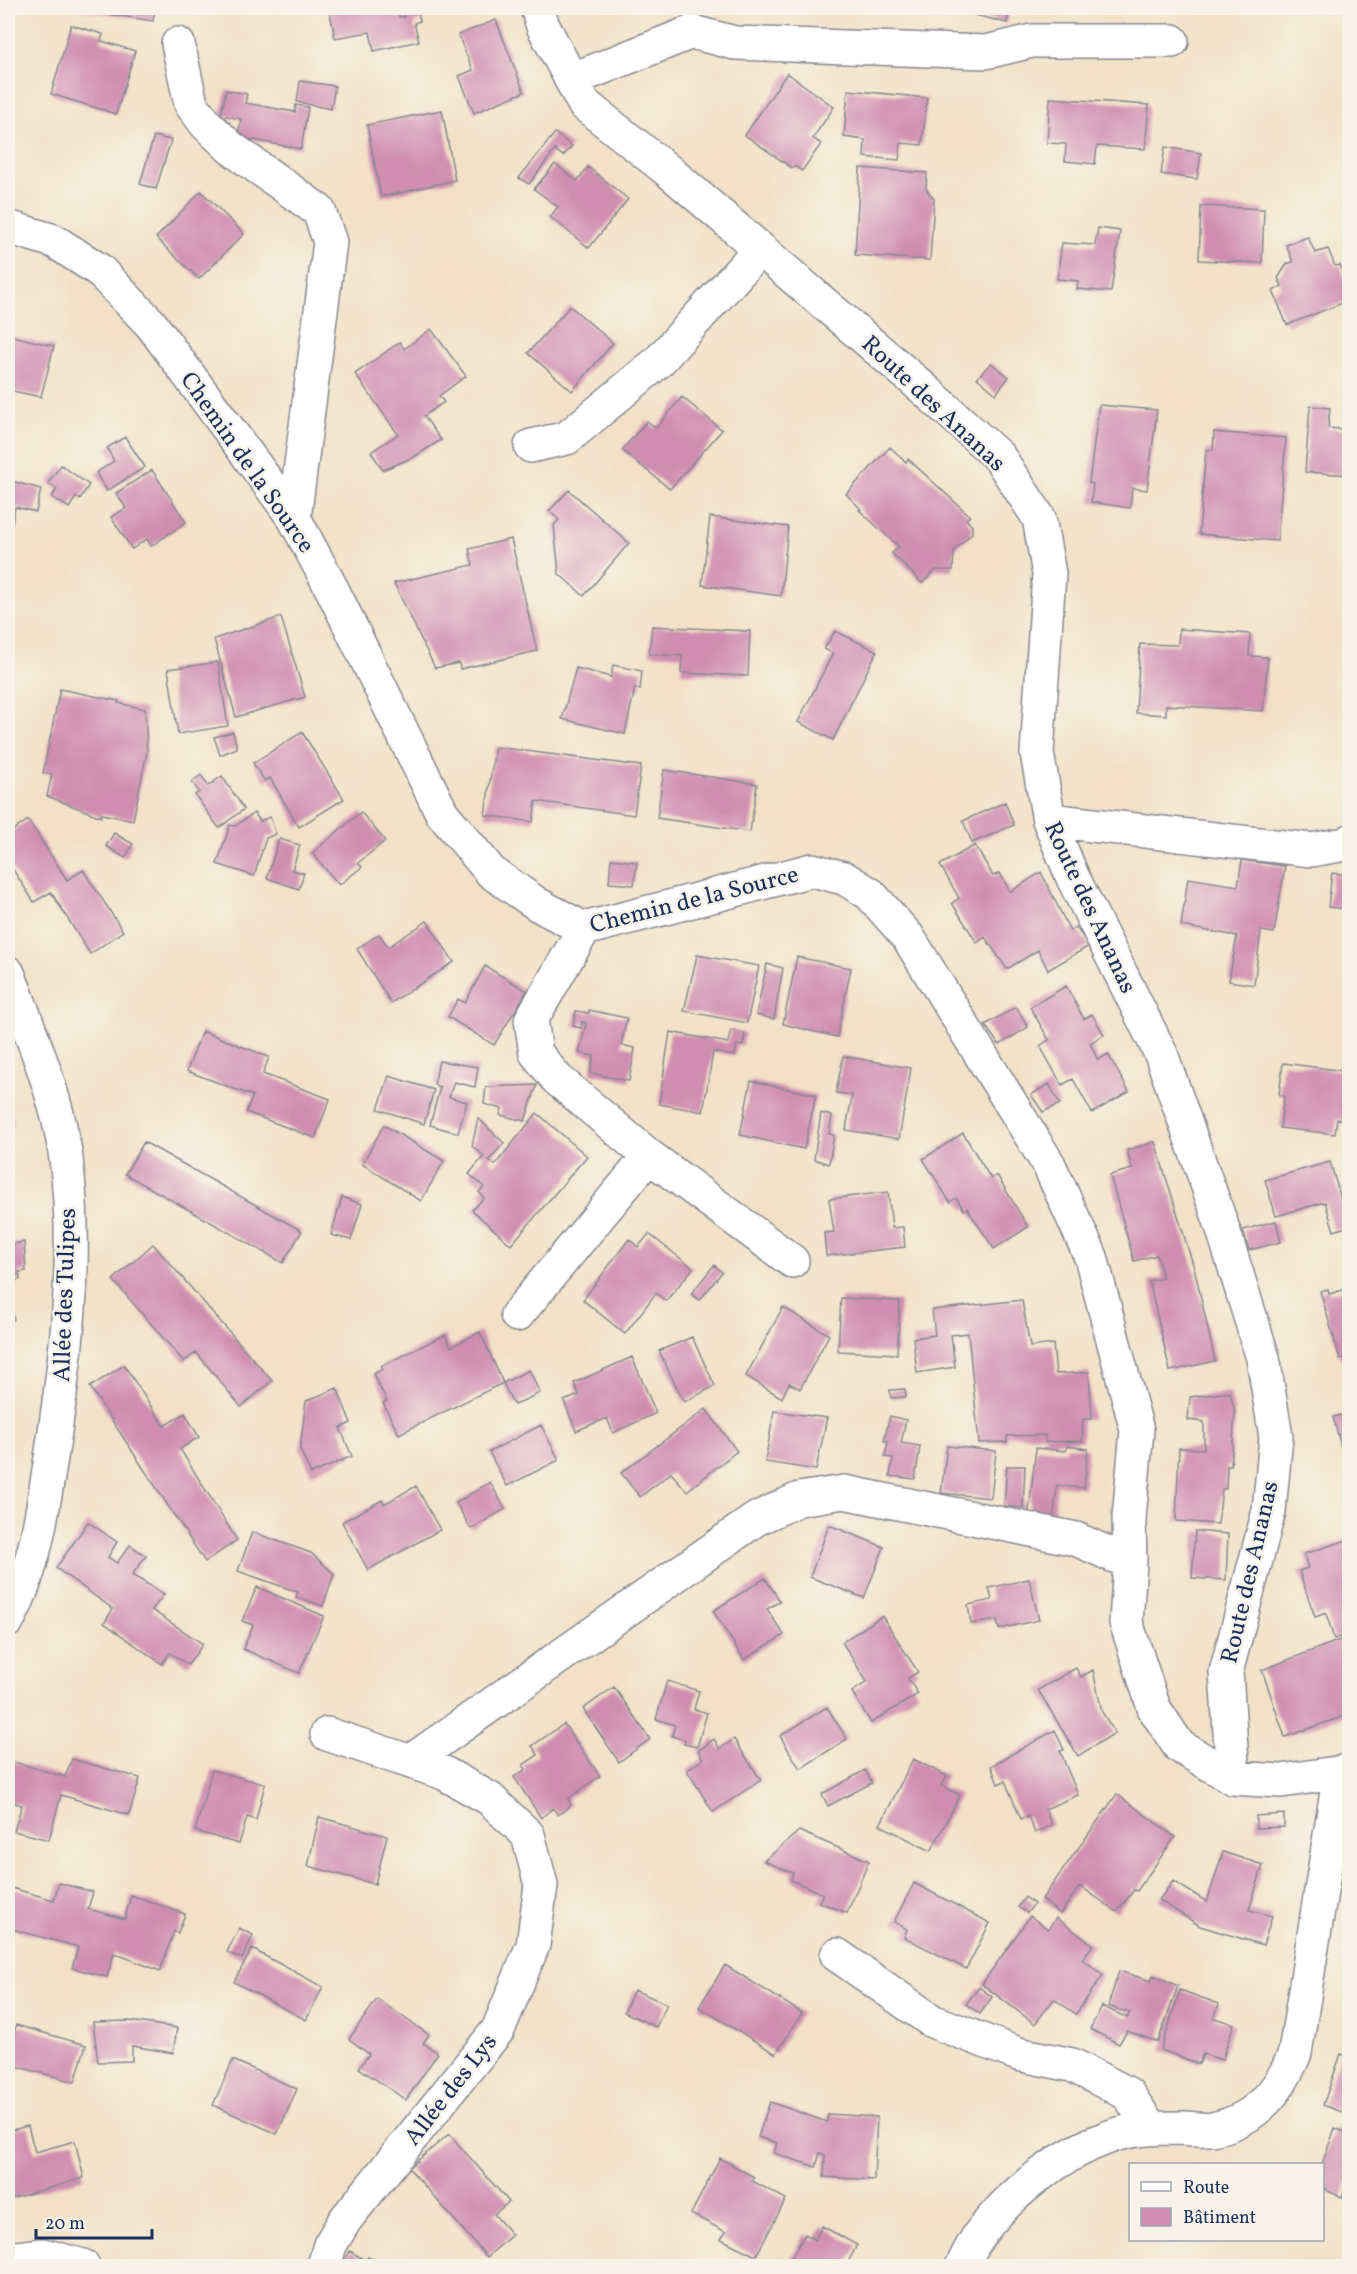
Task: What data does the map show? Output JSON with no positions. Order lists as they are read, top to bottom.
{
  "streets": {
    "street": [
      "Route des Ananas",
      "Chemin de la Source",
      "Allée des Tulipes",
      "Allée des Lys"
    ]
  },
  "crossings": [
    ["Route des Ananas", "Chemin de la Source"]
  ],
  "legend": ["Route", "Bâtiment"],
  "scale_bar": "20 m"
}
